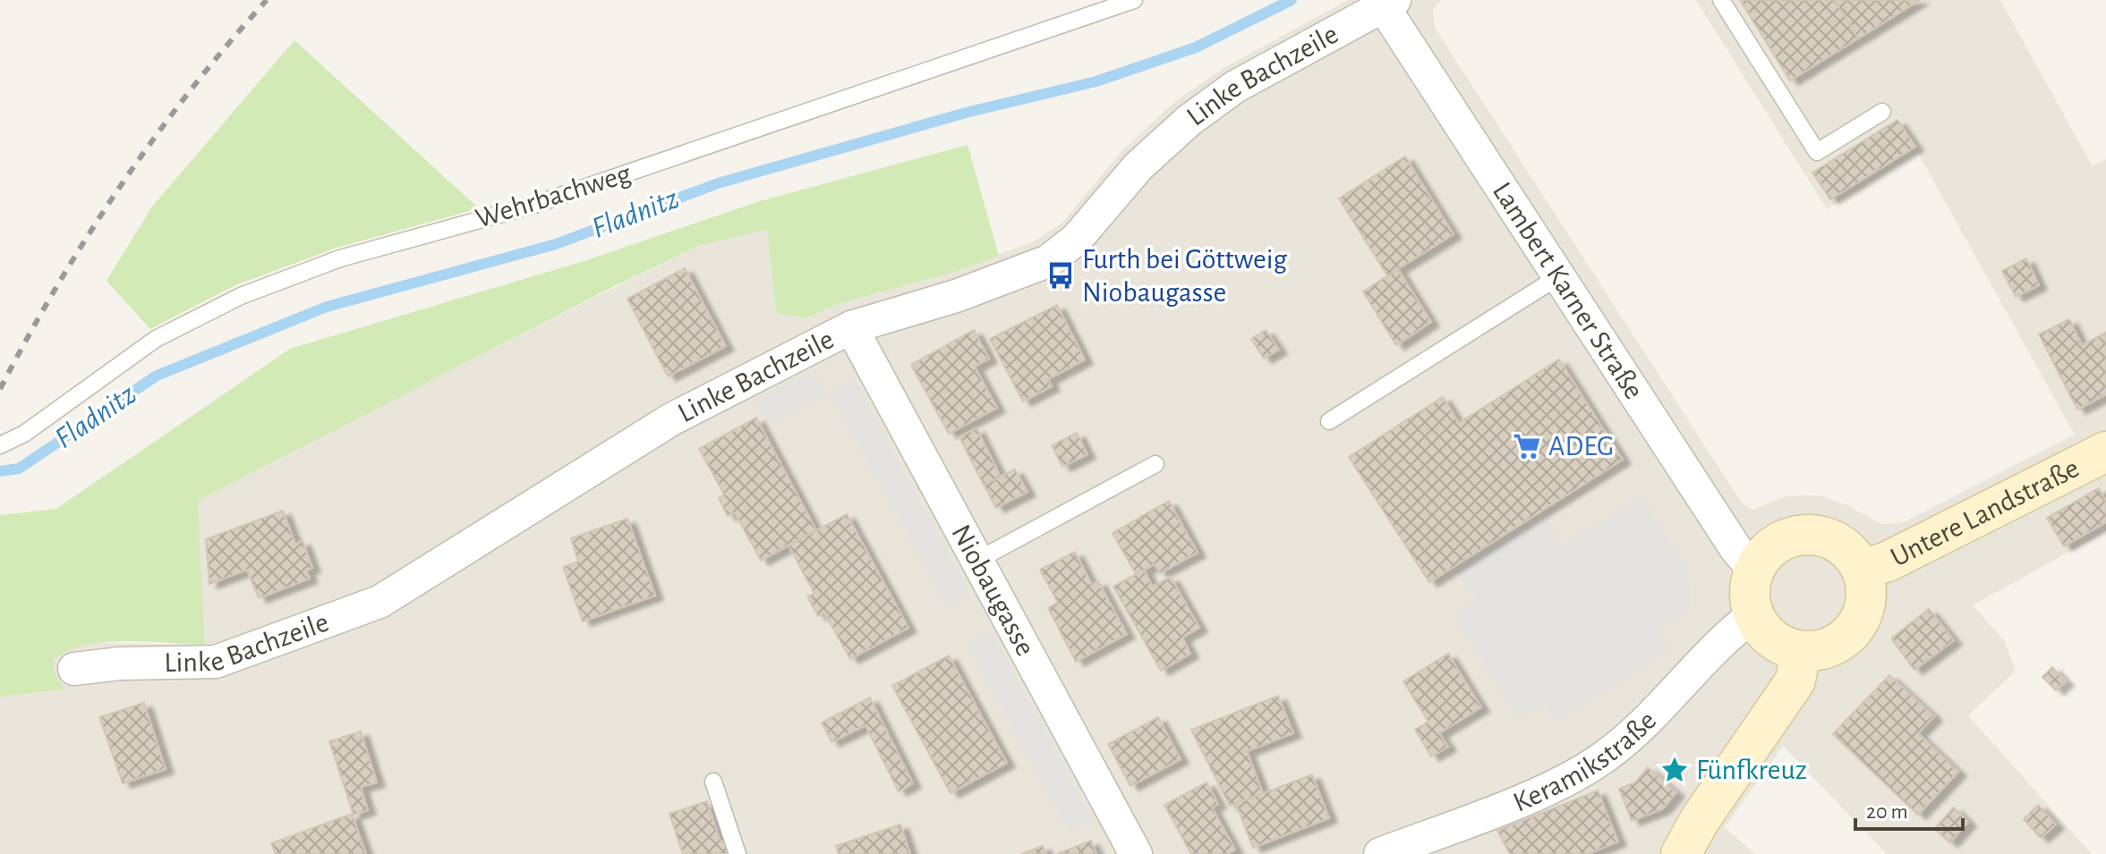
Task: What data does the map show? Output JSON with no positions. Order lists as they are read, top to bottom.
{
  "streets": {
    "street": [
      "Linke Bachzeile",
      "Lambert Karner Straße",
      "Untere Landstraße",
      "Niobaugasse",
      "Keramikstraße"
    ],
    "lane": ["Wehrbachweg"]
  },
  "crossings": [
    ["Linke Bachzeile", "Lambert Karner Straße"],
    ["Linke Bachzeile", "Niobaugasse"],
    ["Lambert Karner Straße", "Untere Landstraße"],
    ["Lambert Karner Straße", "Keramikstraße"],
    ["Untere Landstraße", "Keramikstraße"]
  ],
  "water": ["Fladnitz"],
  "places": {
    "bus stop": ["Furth bei Göttweig Niobaugasse"],
    "supermarket": ["ADEG"],
    "place": ["Fünfkreuz"]
  },
  "scale_bar": "20 m"
}
